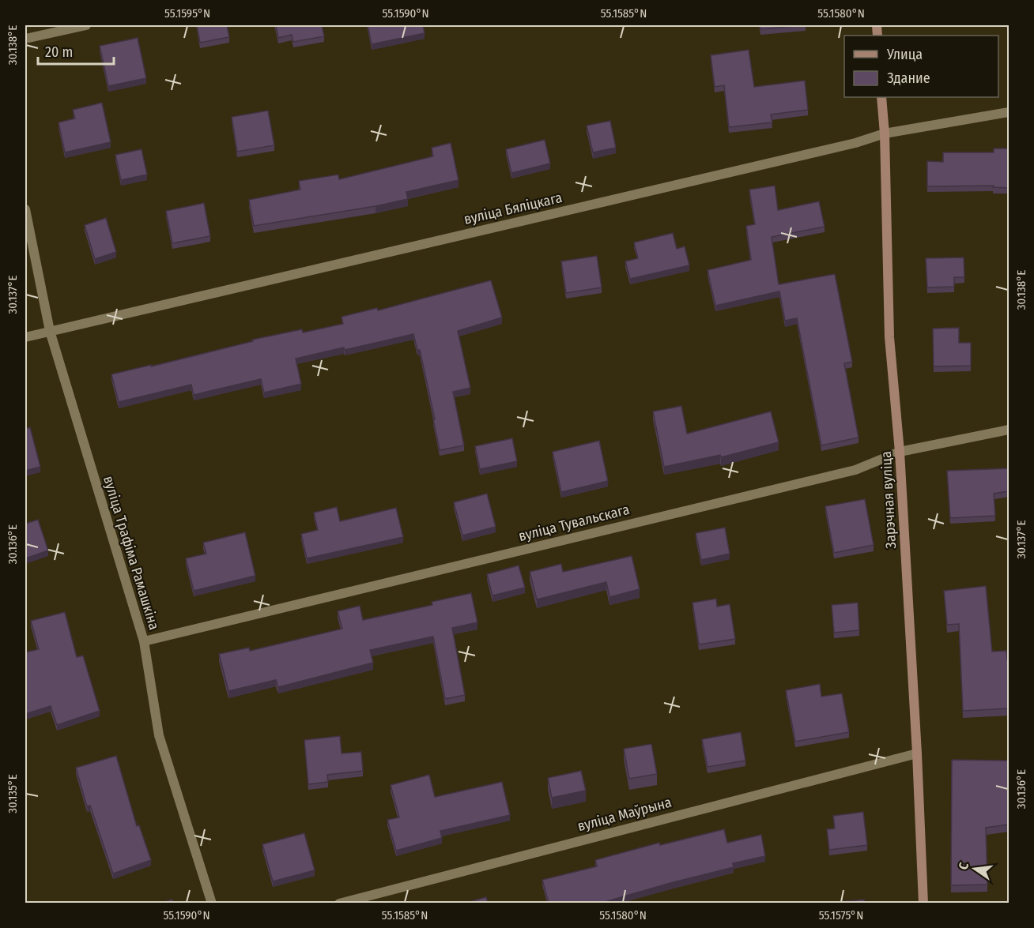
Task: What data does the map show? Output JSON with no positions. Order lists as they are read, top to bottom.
{
  "streets": {
    "street": [
      "вуліца Бяліцкага",
      "Зарэчная вуліца",
      "вуліца Тувальскага",
      "вуліца Трафіма Рамашкіна",
      "вуліца Маўрына"
    ]
  },
  "crossings": [
    ["вуліца Бяліцкага", "Зарэчная вуліца"],
    ["вуліца Бяліцкага", "вуліца Трафіма Рамашкіна"],
    ["Зарэчная вуліца", "вуліца Тувальскага"],
    ["Зарэчная вуліца", "вуліца Маўрына"],
    ["вуліца Тувальскага", "вуліца Трафіма Рамашкіна"]
  ],
  "legend": ["Улица", "Здание"],
  "scale_bar": "20 m",
  "north": "left",
  "coordinates": [
    "55.1595°N",
    "55.1590°N",
    "55.1585°N",
    "55.1580°N",
    "30.138°E",
    "30.137°E",
    "30.136°E",
    "30.135°E",
    "55.1575°N"
  ]
}
